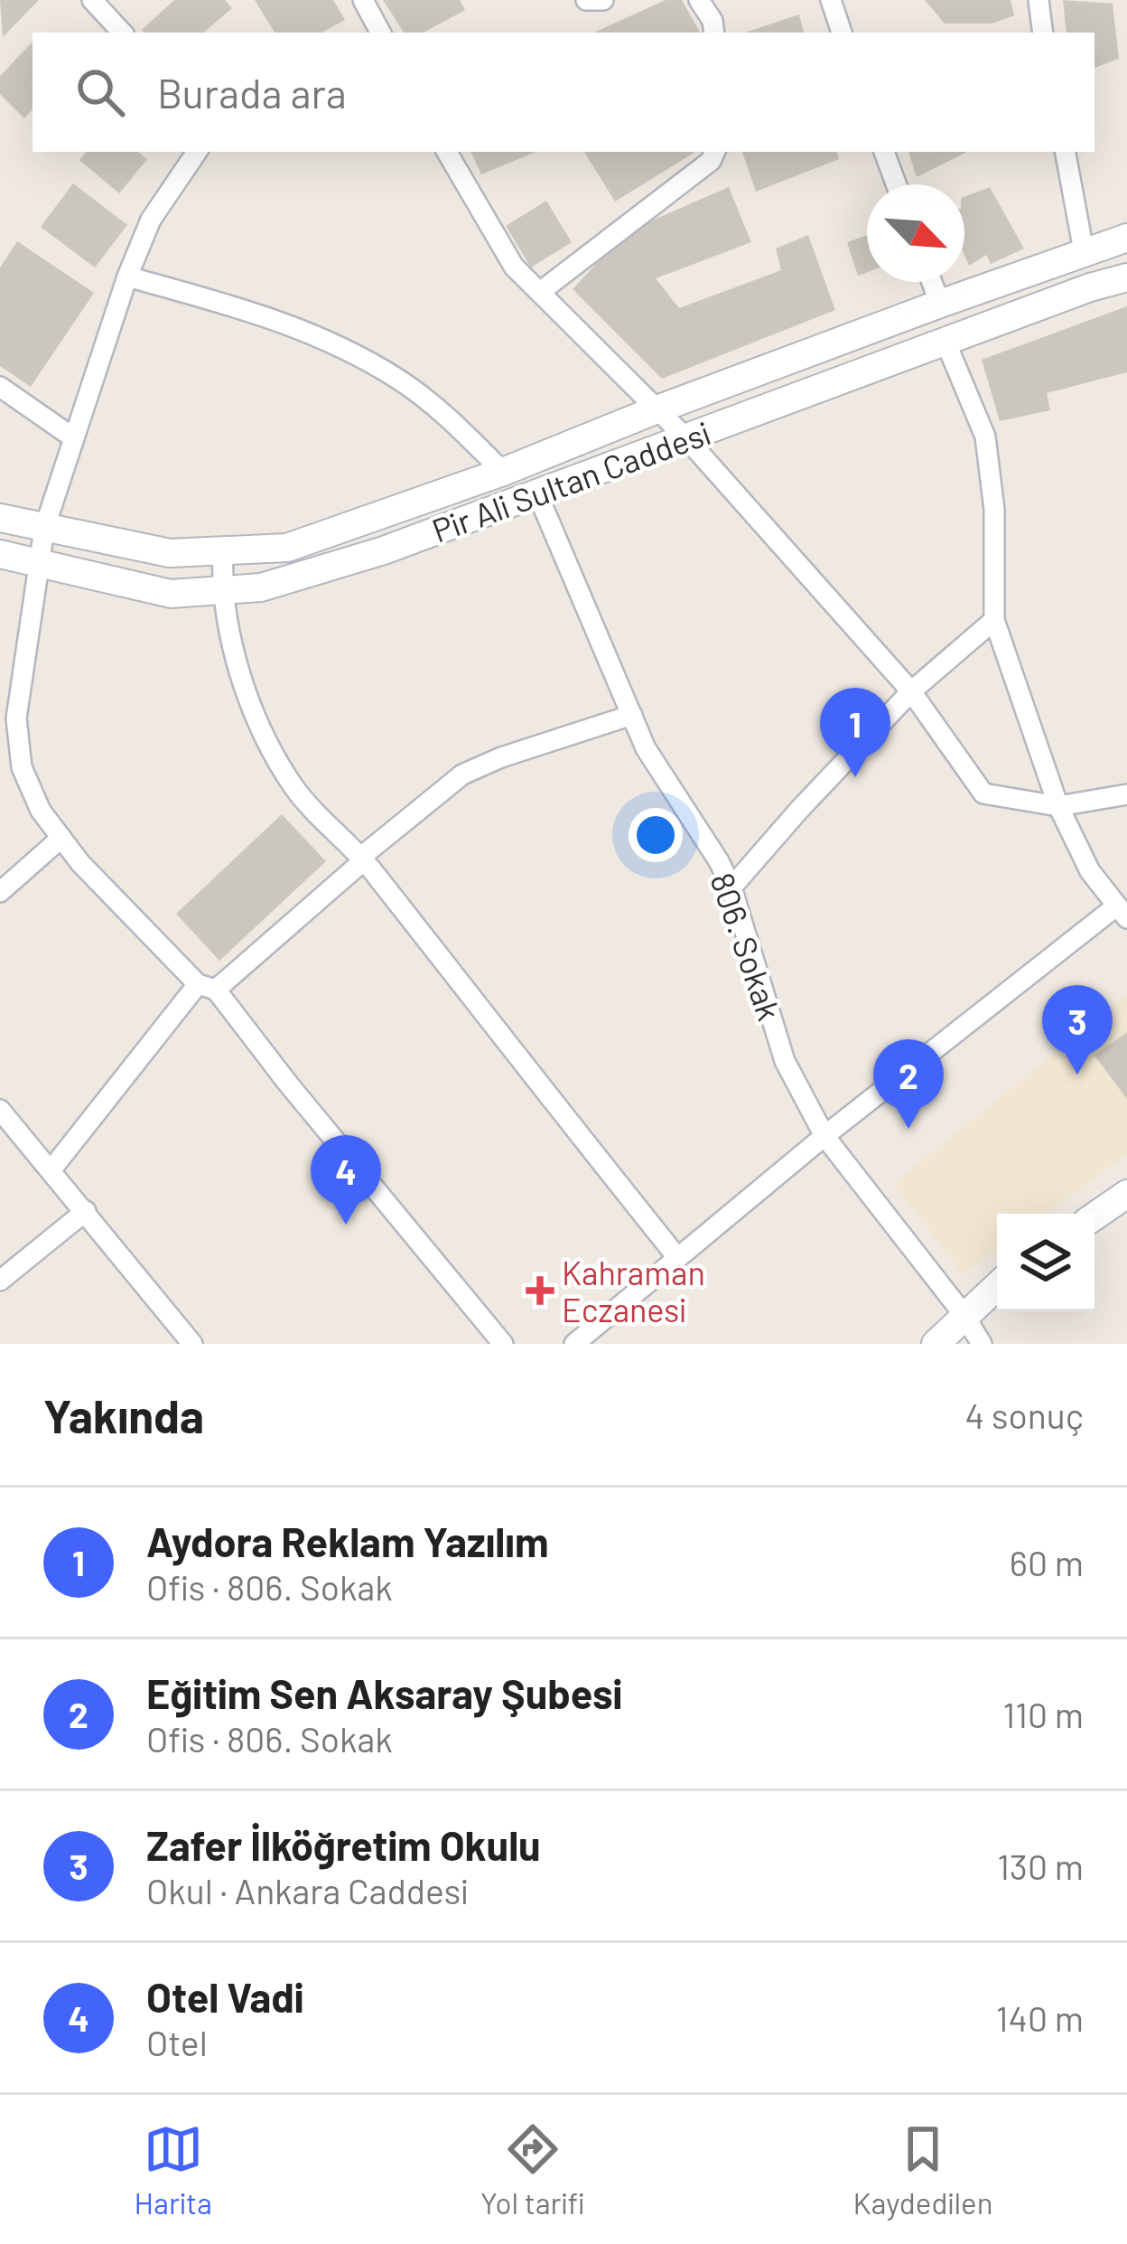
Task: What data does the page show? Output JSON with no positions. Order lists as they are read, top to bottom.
{
  "streets": {
    "main road": ["Pir Ali Sultan Caddesi"],
    "street": ["806. Sokak"]
  },
  "crossings": [
    ["Pir Ali Sultan Caddesi", "806. Sokak"]
  ],
  "places": {
    "health": ["Kahraman Eczanesi"]
  },
  "north": "bottom right",
  "page": {
    "search": "Burada ara",
    "pins": [
      "1",
      "3",
      "2",
      "4"
    ],
    "heading": ["Yakında", "4 sonuç"],
    "list": [
      {
        "mark": "1",
        "name": "Aydora Reklam Yazılım",
        "note": "Ofis · 806. Sokak",
        "value": "60 m"
      },
      {
        "mark": "2",
        "name": "Eğitim Sen Aksaray Şubesi",
        "note": "Ofis · 806. Sokak",
        "value": "110 m"
      },
      {
        "mark": "3",
        "name": "Zafer İlköğretim Okulu",
        "note": "Okul · Ankara Caddesi",
        "value": "130 m"
      },
      {
        "mark": "4",
        "name": "Otel Vadi",
        "note": "Otel",
        "value": "140 m"
      }
    ],
    "nav": ["Harita", "Yol tarifi", "Kaydedilen"]
  }
}
